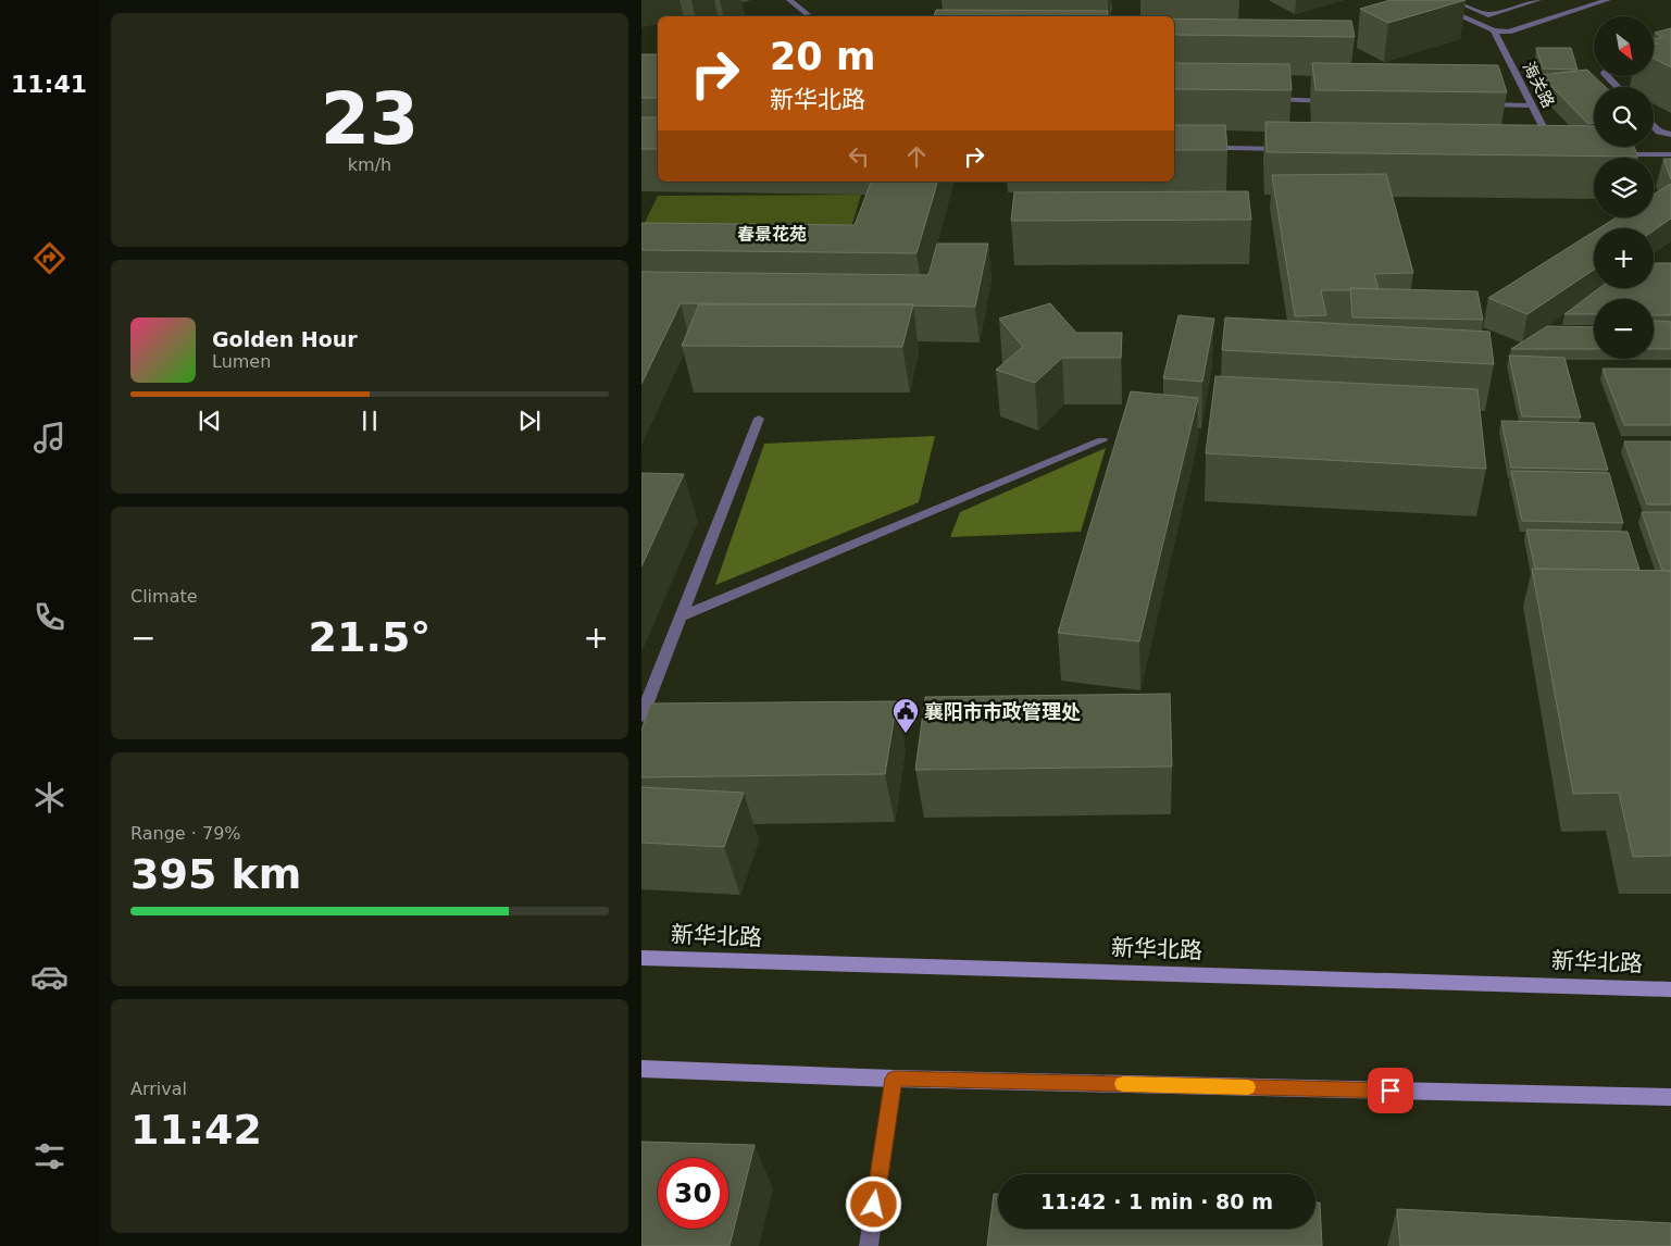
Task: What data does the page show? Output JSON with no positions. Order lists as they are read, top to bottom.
{
  "streets": {
    "main road": ["新华北路"],
    "street": ["海关路"]
  },
  "districts": ["春景花苑"],
  "places": {
    "public building": ["襄阳市市政管理处"]
  },
  "north": "bottom right",
  "page": {
    "tabs": "11:41",
    "tile": [
      ["23", "km/h"],
      "Climate",
      ["Range · 79%", "395 km"],
      ["Arrival", "11:42"]
    ],
    "map_buttons": ["+", "−"],
    "turn": ["20 m", "新华北路"],
    "song": ["Golden Hour", "Lumen"],
    "heat": ["−", "21.5°", "+"],
    "limit": "30",
    "trip": "11:42 · 1 min · 80 m"
  }
}
